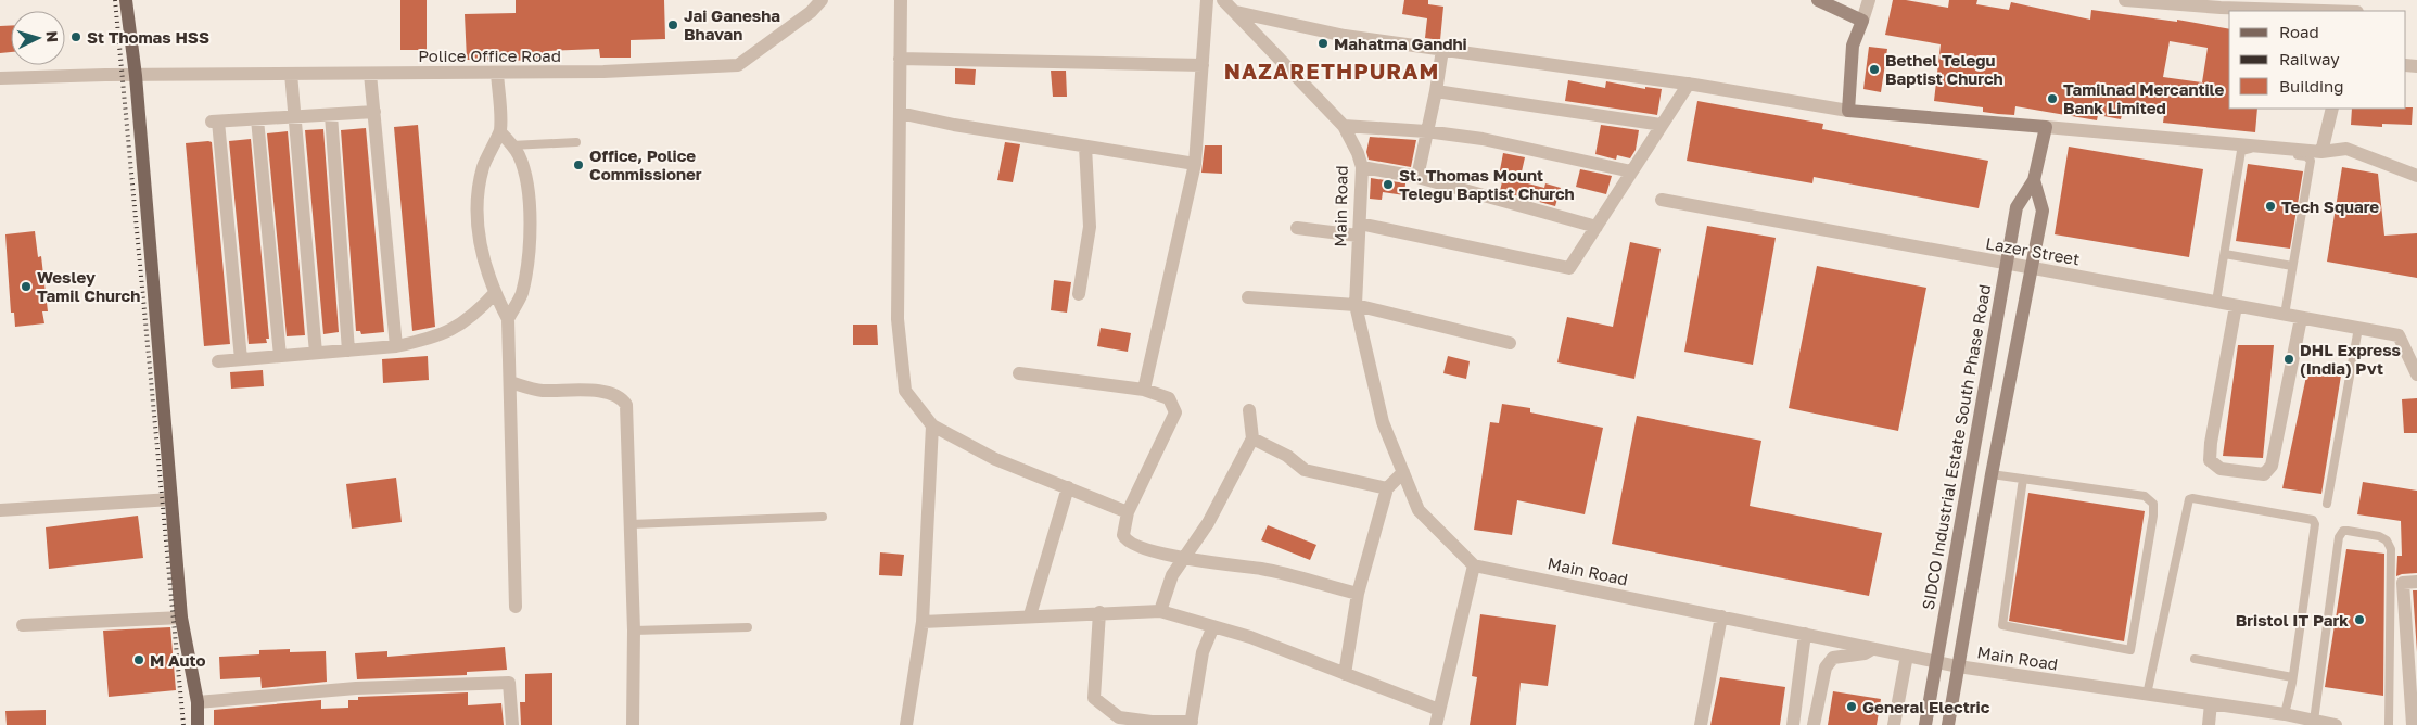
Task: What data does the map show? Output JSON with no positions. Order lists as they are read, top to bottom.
{
  "streets": {
    "main road": ["SIDCO Industrial Estate South Phase Road"],
    "street": ["Police Office Road", "Main Road", "Lazer Street"]
  },
  "crossings": [
    ["Main Road", "SIDCO Industrial Estate South Phase Road"],
    ["Lazer Street", "SIDCO Industrial Estate South Phase Road"]
  ],
  "districts": ["NAZARETHPURAM"],
  "places": [
    "Jai Ganesha Bhavan",
    "St Thomas HSS",
    "Mahatma Gandhi",
    "Bethel Telegu Baptist Church",
    "Tamilnad Mercantile Bank Limited",
    "Office, Police Commissioner",
    "St. Thomas Mount Telegu Baptist Church",
    "Tech Square",
    "Wesley Tamil Church",
    "DHL Express (India) Pvt",
    "Bristol IT Park",
    "M Auto",
    "General Electric"
  ],
  "legend": ["Road", "Railway", "Building"],
  "north": "right"
}
